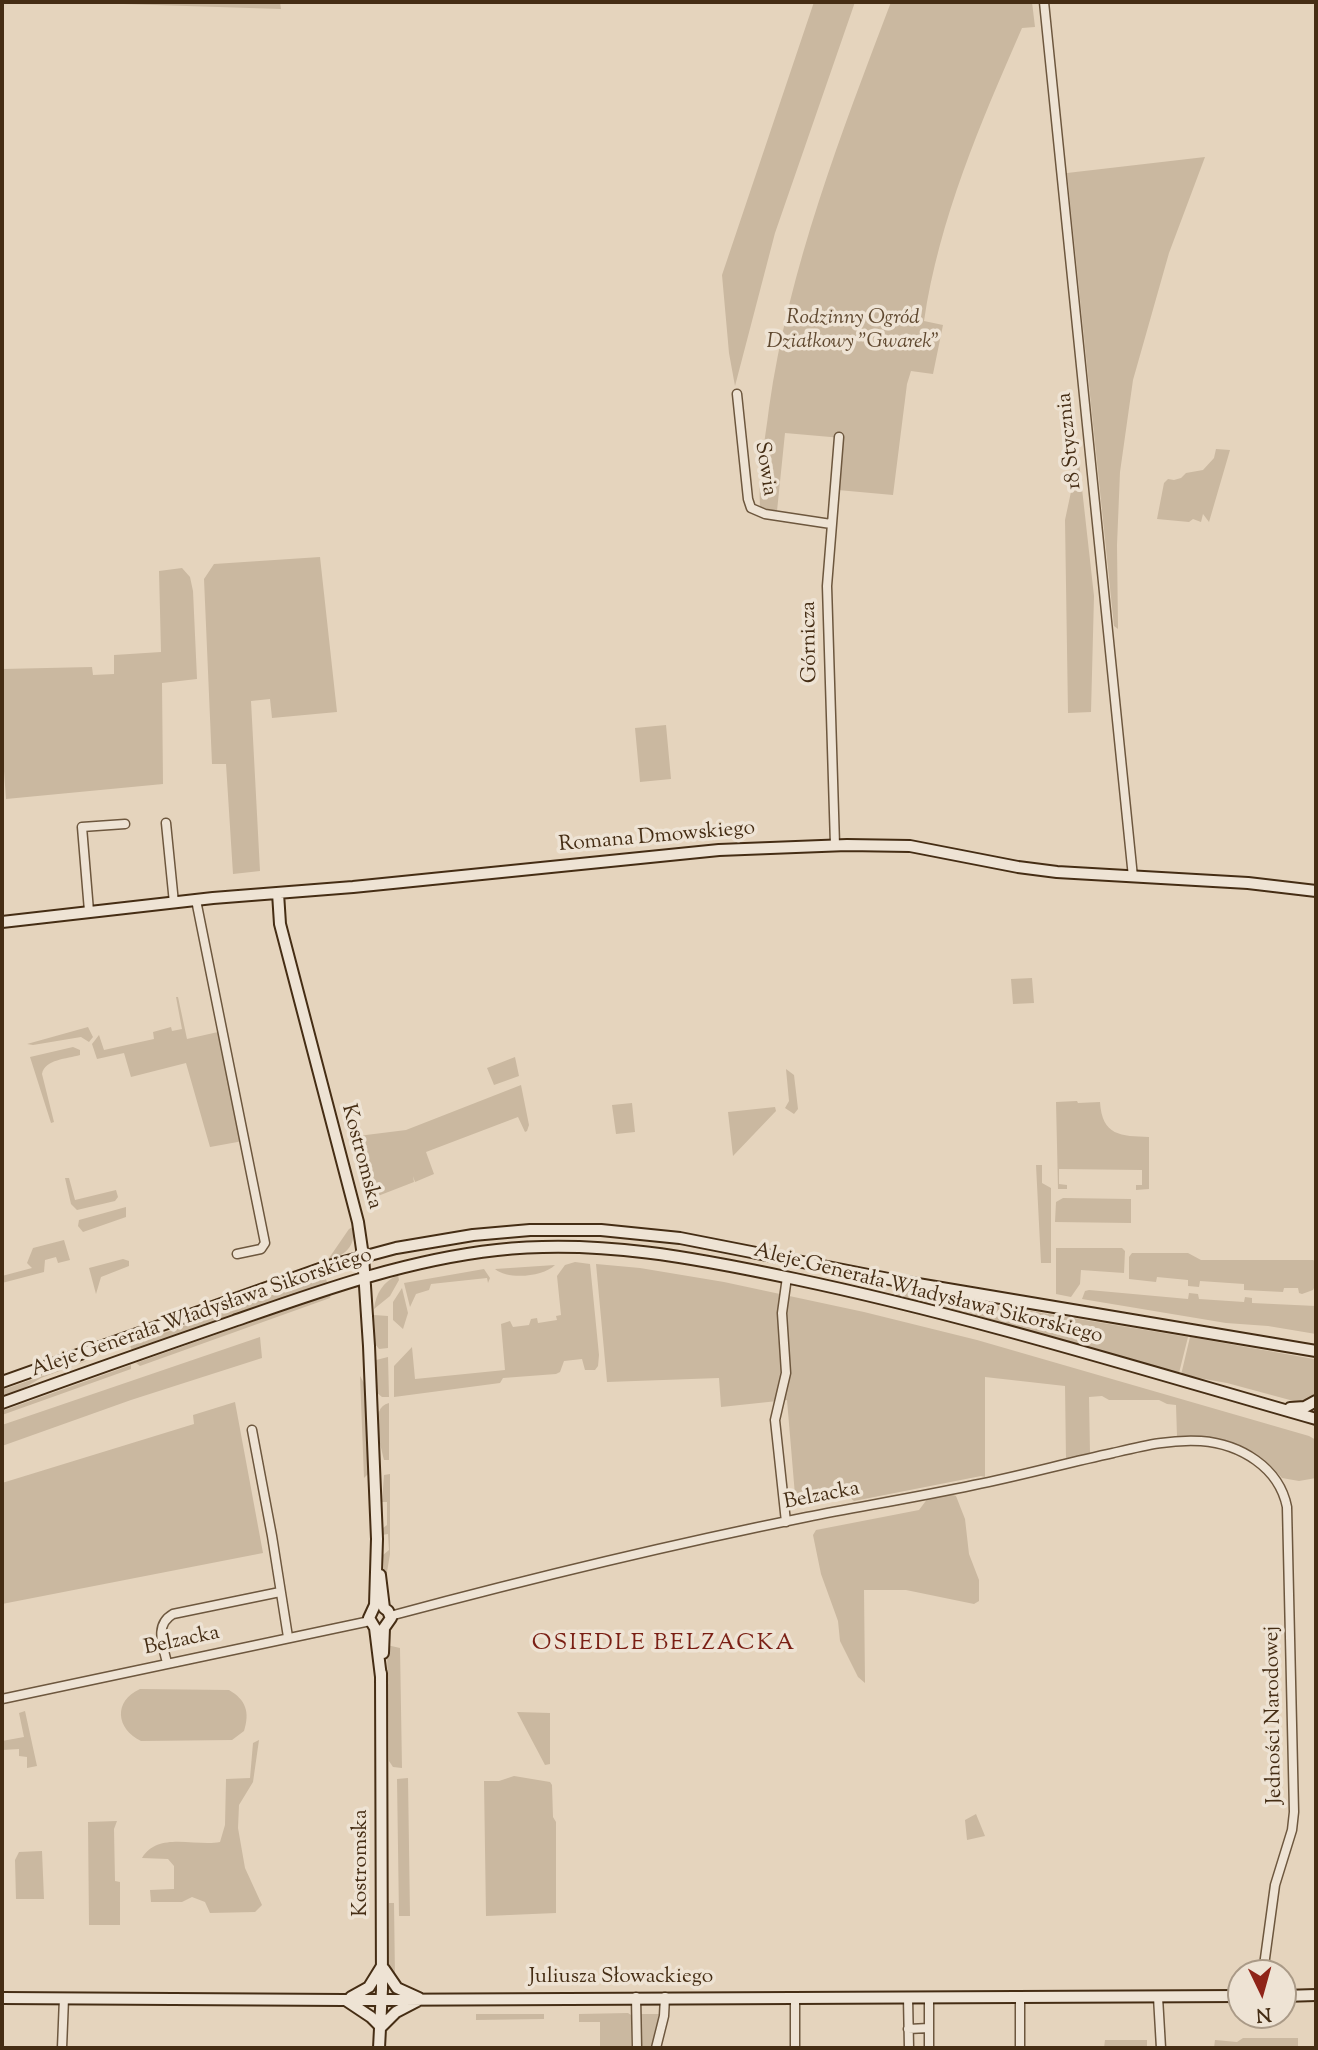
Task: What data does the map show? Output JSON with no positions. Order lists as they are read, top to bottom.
{
  "streets": {
    "street": [
      "18 Stycznia",
      "Sowia",
      "Górnicza",
      "Romana Dmowskiego",
      "Kostromska",
      "Aleje Generała Władysława Sikorskiego",
      "Belzacka",
      "Jedności Narodowej",
      "Juliusza Słowackiego"
    ]
  },
  "crossings": [
    ["18 Stycznia", "Romana Dmowskiego"],
    ["Sowia", "Górnicza"],
    ["Górnicza", "Romana Dmowskiego"],
    ["Romana Dmowskiego", "Kostromska"],
    ["Kostromska", "Aleje Generała Władysława Sikorskiego"],
    ["Kostromska", "Belzacka"],
    ["Kostromska", "Juliusza Słowackiego"],
    ["Belzacka", "Jedności Narodowej"]
  ],
  "districts": ["OSIEDLE BELZACKA"],
  "parks": ["Rodzinny Ogród Działkowy \"Gwarek\""],
  "north": "bottom"
}
